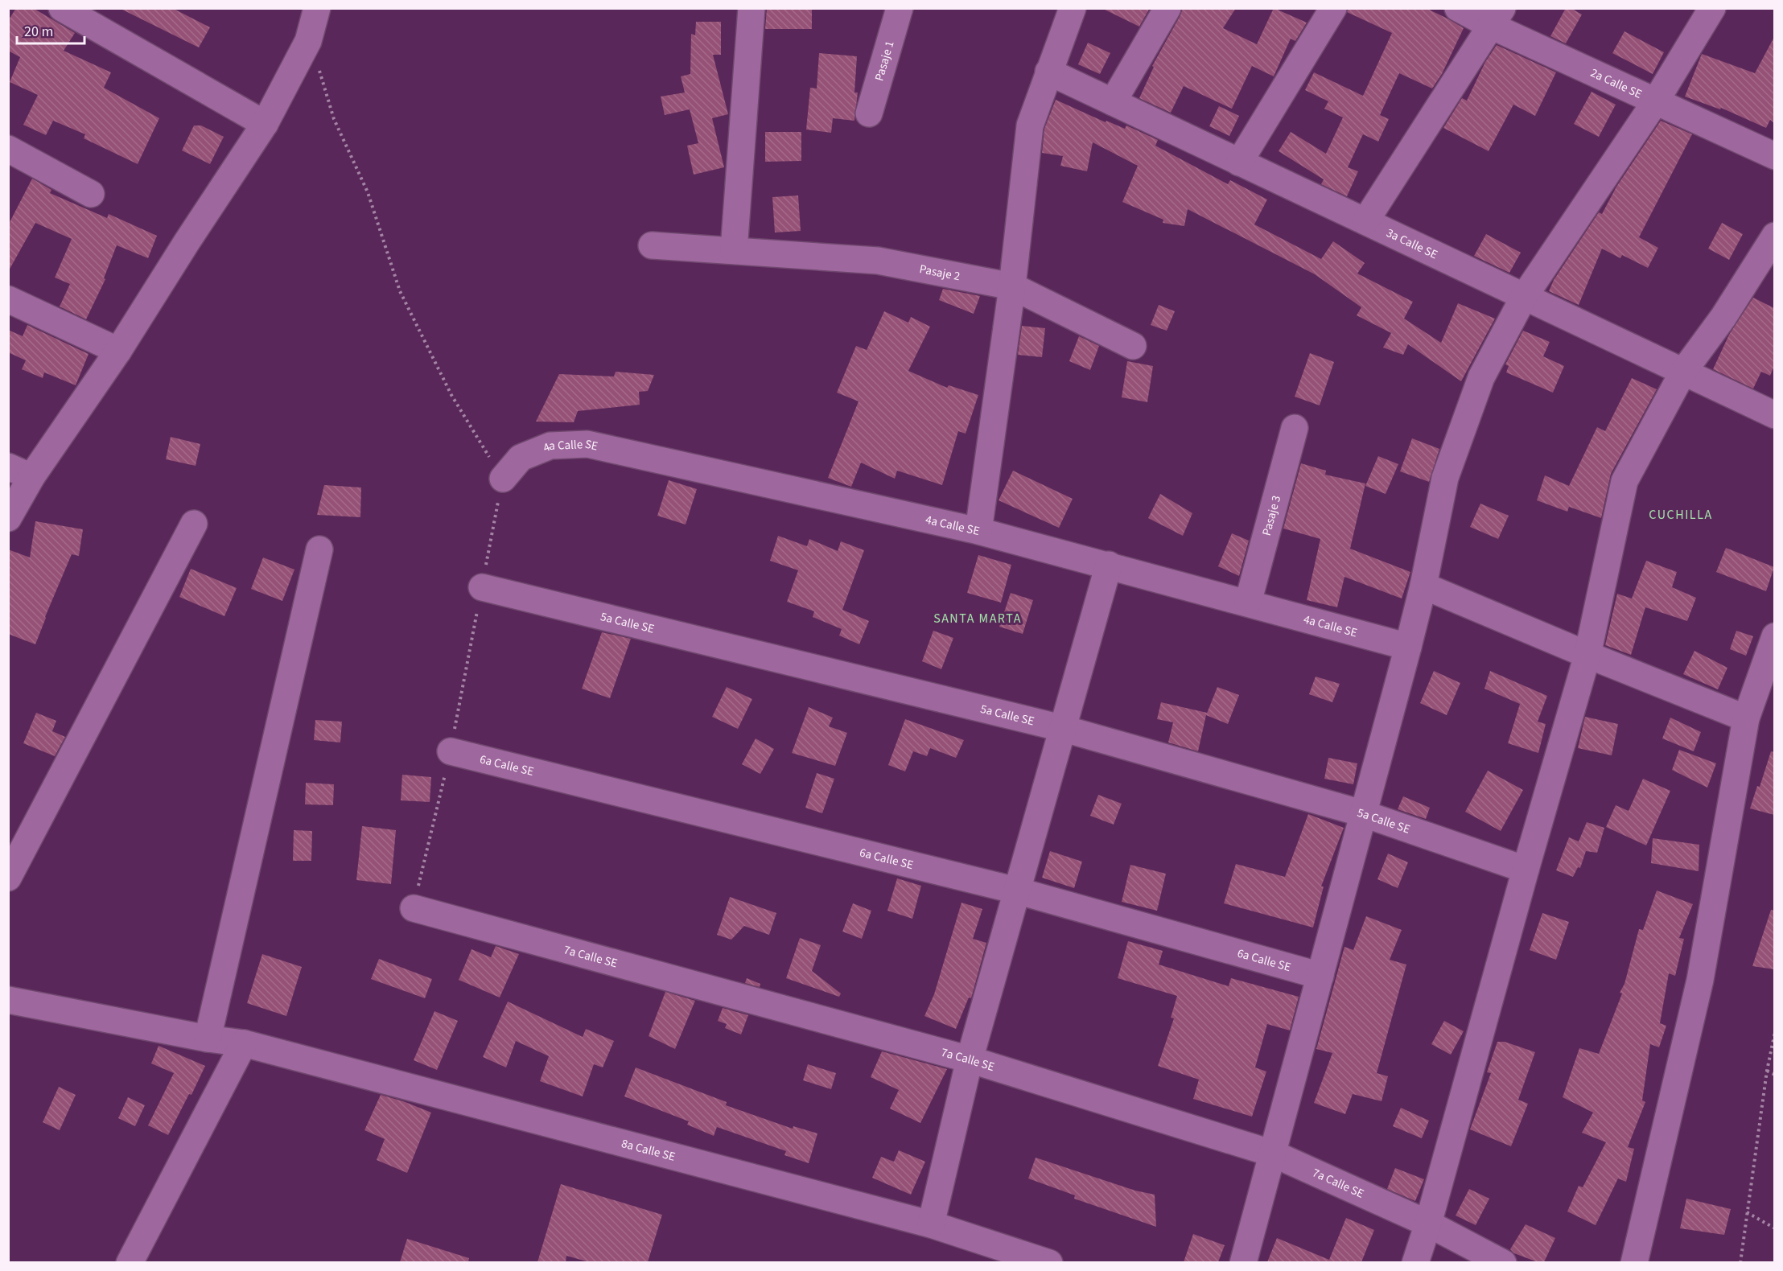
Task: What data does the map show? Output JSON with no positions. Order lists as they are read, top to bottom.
{
  "streets": {
    "street": [
      "Pasaje 1",
      "2a Calle SE",
      "3a Calle SE",
      "Pasaje 2",
      "4a Calle SE",
      "Pasaje 3",
      "5a Calle SE",
      "6a Calle SE",
      "7a Calle SE",
      "8a Calle SE"
    ]
  },
  "crossings": [
    ["4a Calle SE", "Pasaje 3"]
  ],
  "districts": ["CUCHILLA", "SANTA MARTA"],
  "scale_bar": "20 m"
}
